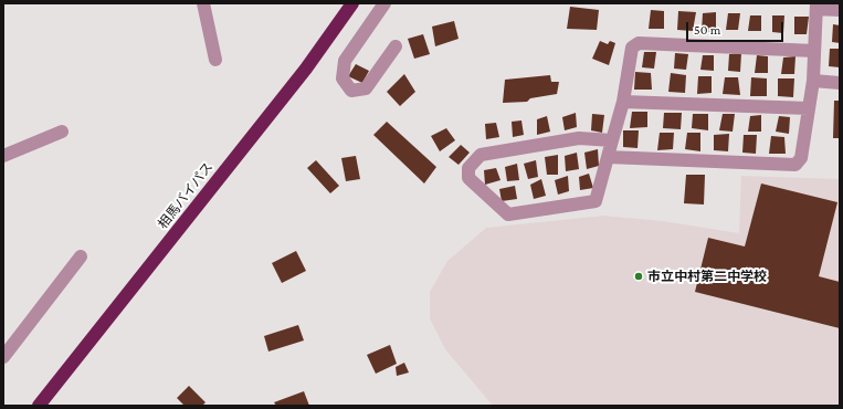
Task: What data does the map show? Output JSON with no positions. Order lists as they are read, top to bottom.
{
  "streets": {
    "highway": ["相馬バイパス"]
  },
  "places": ["市立中村第二中学校"],
  "scale_bar": "50 m"
}
